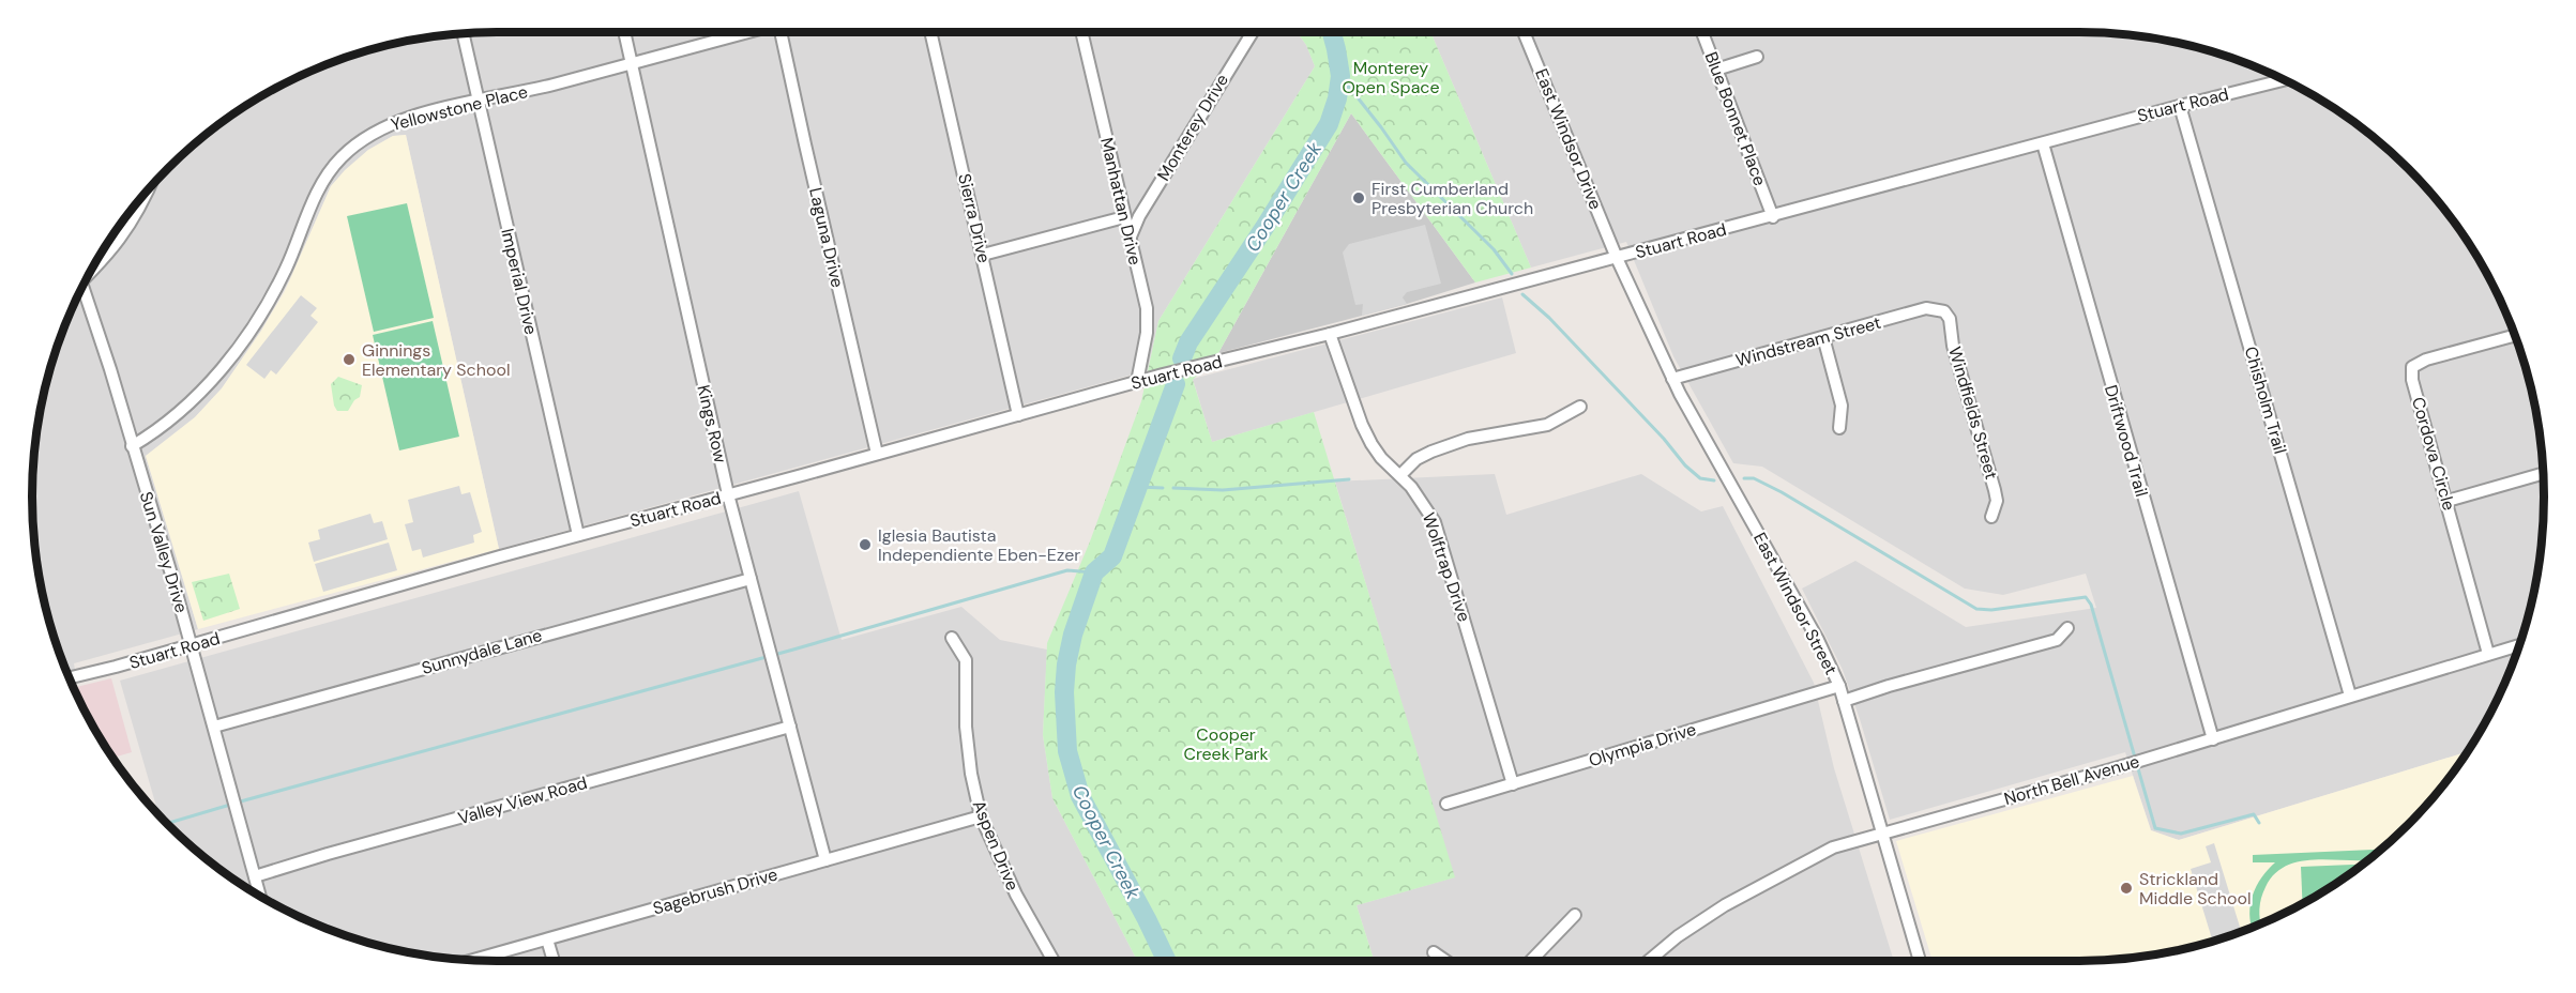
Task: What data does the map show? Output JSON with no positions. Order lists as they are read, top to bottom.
{
  "streets": {
    "street": [
      "Stuart Road",
      "Yellowstone Place",
      "Blue Bonnet Place",
      "Monterey Drive",
      "East Windsor Drive",
      "Manhattan Drive",
      "Sierra Drive",
      "Laguna Drive",
      "Imperial Drive",
      "Windstream Street",
      "Chisholm Trail",
      "Windfields Street",
      "Kings Row",
      "Driftwood Trail",
      "Cordova Circle",
      "Sun Valley Drive",
      "Wolftrap Drive",
      "East Windsor Street",
      "Sunnydale Lane",
      "Olympia Drive",
      "North Bell Avenue",
      "Valley View Road",
      "Aspen Drive",
      "Sagebrush Drive"
    ]
  },
  "crossings": [
    ["Stuart Road", "Blue Bonnet Place"],
    ["Stuart Road", "East Windsor Drive"],
    ["Stuart Road", "Manhattan Drive"],
    ["Stuart Road", "Sierra Drive"],
    ["Stuart Road", "Laguna Drive"],
    ["Stuart Road", "Imperial Drive"],
    ["Stuart Road", "Chisholm Trail"],
    ["Stuart Road", "Kings Row"],
    ["Stuart Road", "Driftwood Trail"],
    ["Stuart Road", "Sun Valley Drive"],
    ["Stuart Road", "Wolftrap Drive"],
    ["Stuart Road", "East Windsor Street"],
    ["Yellowstone Place", "Imperial Drive"],
    ["Yellowstone Place", "Kings Row"],
    ["Yellowstone Place", "Sun Valley Drive"],
    ["Monterey Drive", "Manhattan Drive"],
    ["East Windsor Drive", "East Windsor Street"],
    ["Windstream Street", "Windfields Street"],
    ["Windstream Street", "East Windsor Street"],
    ["Chisholm Trail", "North Bell Avenue"],
    ["Kings Row", "Sunnydale Lane"],
    ["Kings Row", "Valley View Road"],
    ["Kings Row", "Sagebrush Drive"],
    ["Driftwood Trail", "North Bell Avenue"],
    ["Cordova Circle", "North Bell Avenue"],
    ["Sun Valley Drive", "Sunnydale Lane"],
    ["Sun Valley Drive", "Valley View Road"],
    ["Wolftrap Drive", "Olympia Drive"],
    ["East Windsor Street", "Olympia Drive"],
    ["East Windsor Street", "North Bell Avenue"],
    ["Aspen Drive", "Sagebrush Drive"]
  ],
  "water": ["Cooper Creek"],
  "parks": ["Monterey Open Space", "Cooper Creek Park"],
  "places": [
    "First Cumberland Presbyterian Church",
    "Ginnings Elementary School",
    "Iglesia Bautista Independiente Eben-Ezer",
    "Strickland Middle School"
  ]
}
